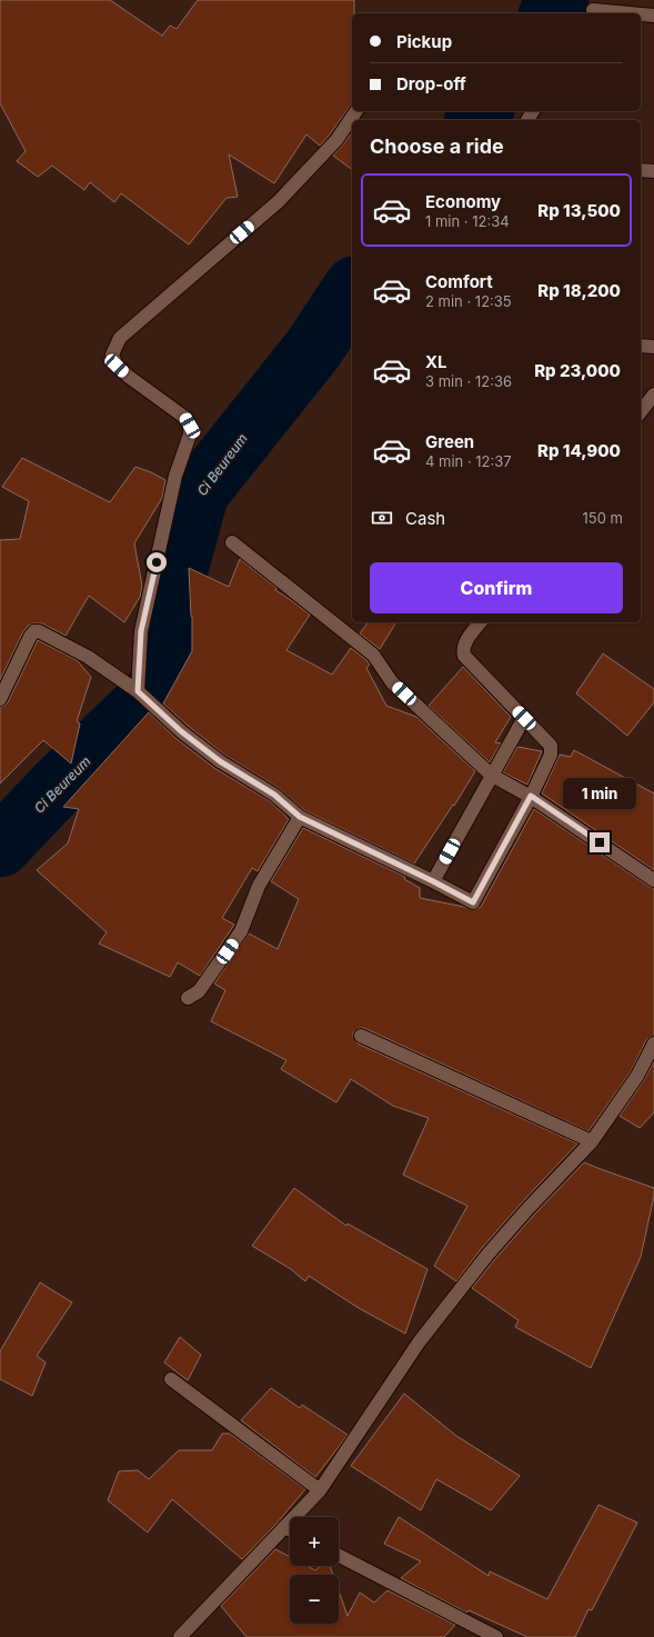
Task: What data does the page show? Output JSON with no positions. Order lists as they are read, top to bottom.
{
  "water": ["Ci Beureum"],
  "page": {
    "banner": ["Pickup", "Drop-off"],
    "heading": "Choose a ride",
    "list": [
      {
        "name": "Economy",
        "note": "1 min · 12:34",
        "value": "Rp 13,500"
      },
      {
        "name": "Comfort",
        "note": "2 min · 12:35",
        "value": "Rp 18,200"
      },
      {
        "name": "XL",
        "note": "3 min · 12:36",
        "value": "Rp 23,000"
      },
      {
        "name": "Green",
        "note": "4 min · 12:37",
        "value": "Rp 14,900"
      }
    ],
    "pay": ["Cash", "150 m"],
    "buttons": "Confirm",
    "bubble": "1 min",
    "map_buttons": ["+", "−"]
  }
}
